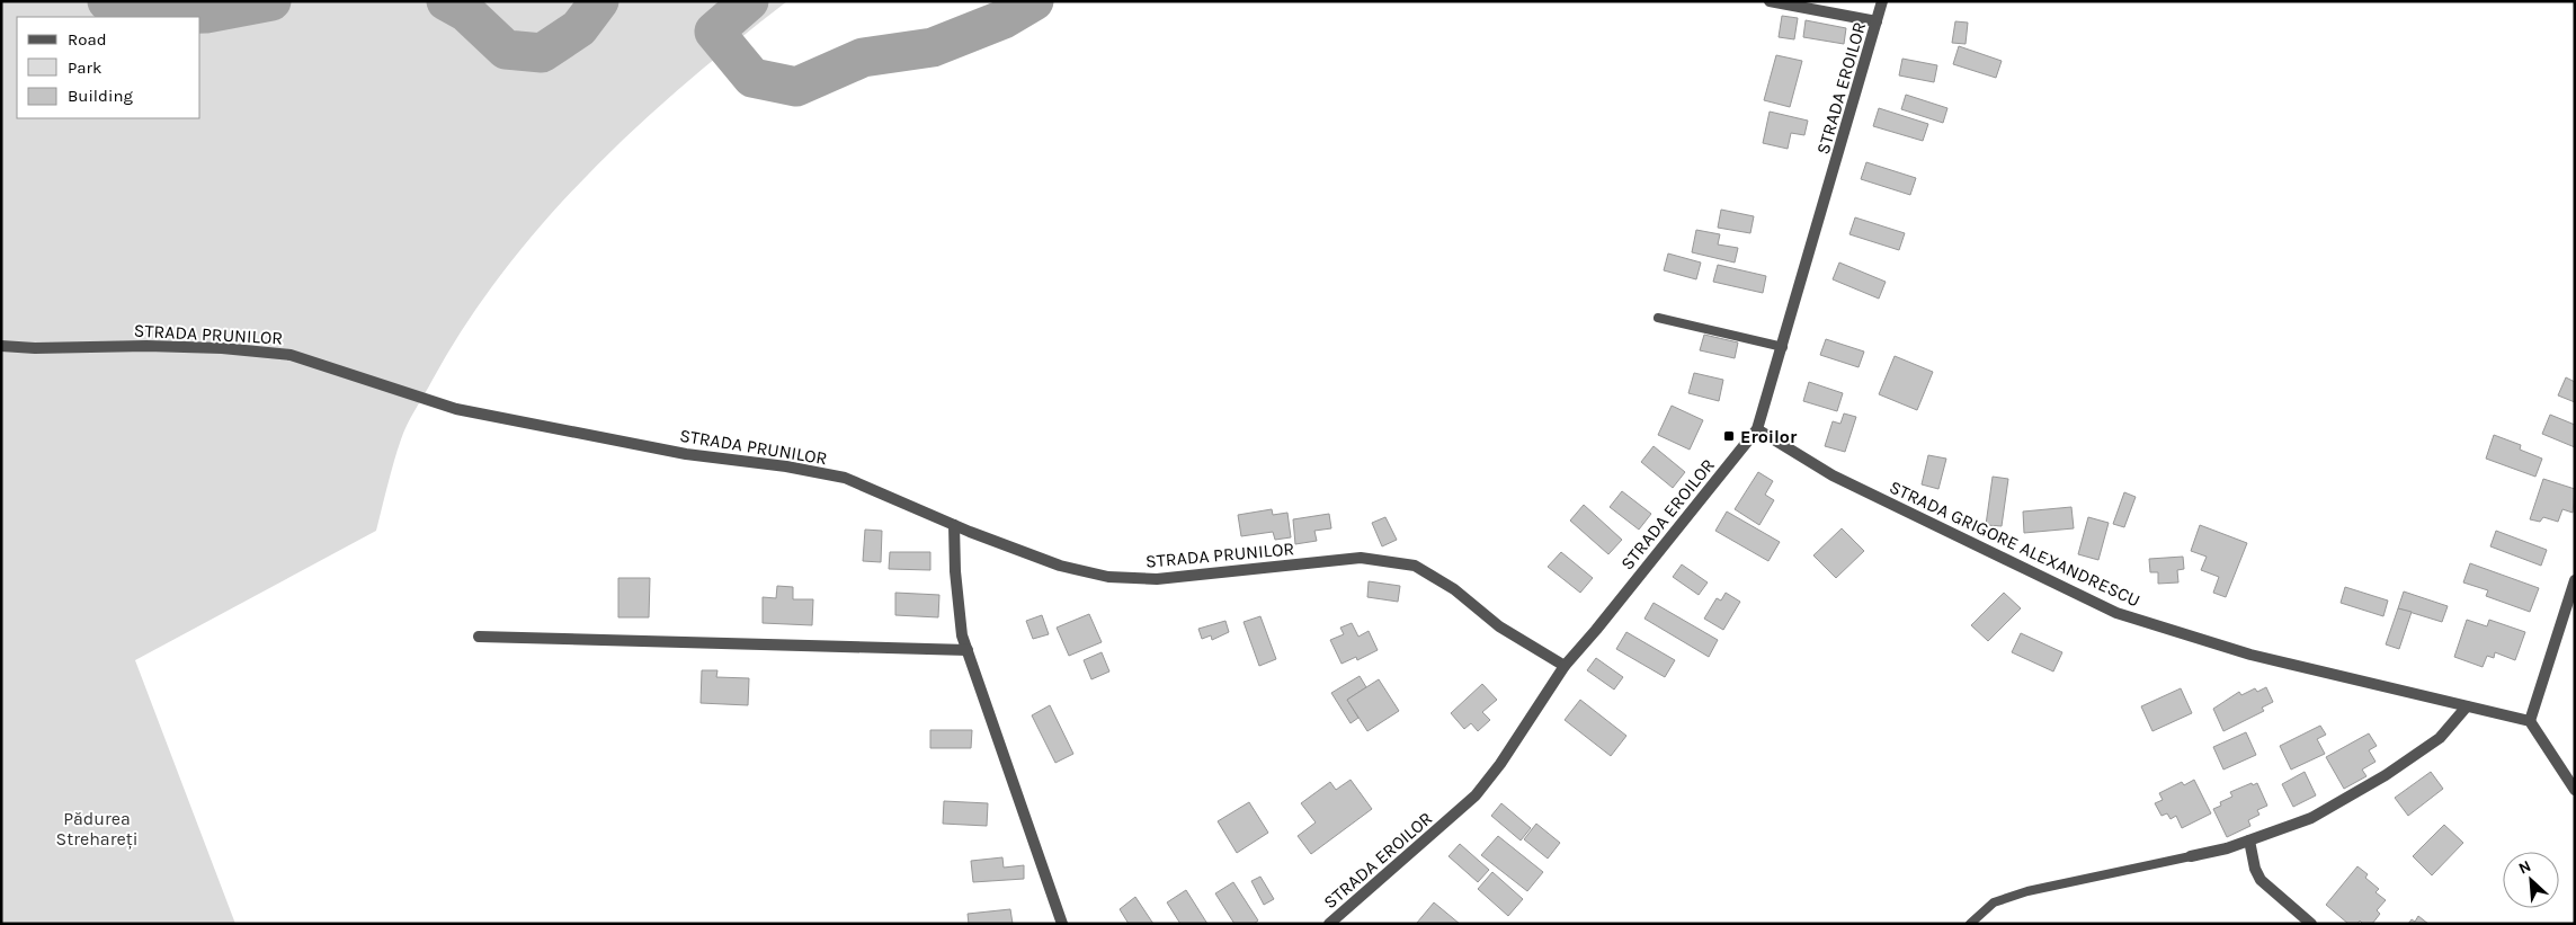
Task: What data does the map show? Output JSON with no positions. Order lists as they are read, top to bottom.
{
  "streets": {
    "street": ["STRADA EROILOR", "STRADA PRUNILOR", "STRADA GRIGORE ALEXANDRESCU"]
  },
  "crossings": [
    ["STRADA EROILOR", "STRADA PRUNILOR"],
    ["STRADA EROILOR", "STRADA GRIGORE ALEXANDRESCU"]
  ],
  "parks": ["Pădurea Strehareți"],
  "places": {
    "transit": ["Eroilor"]
  },
  "legend": ["Road", "Park", "Building"],
  "north": "top left"
}
